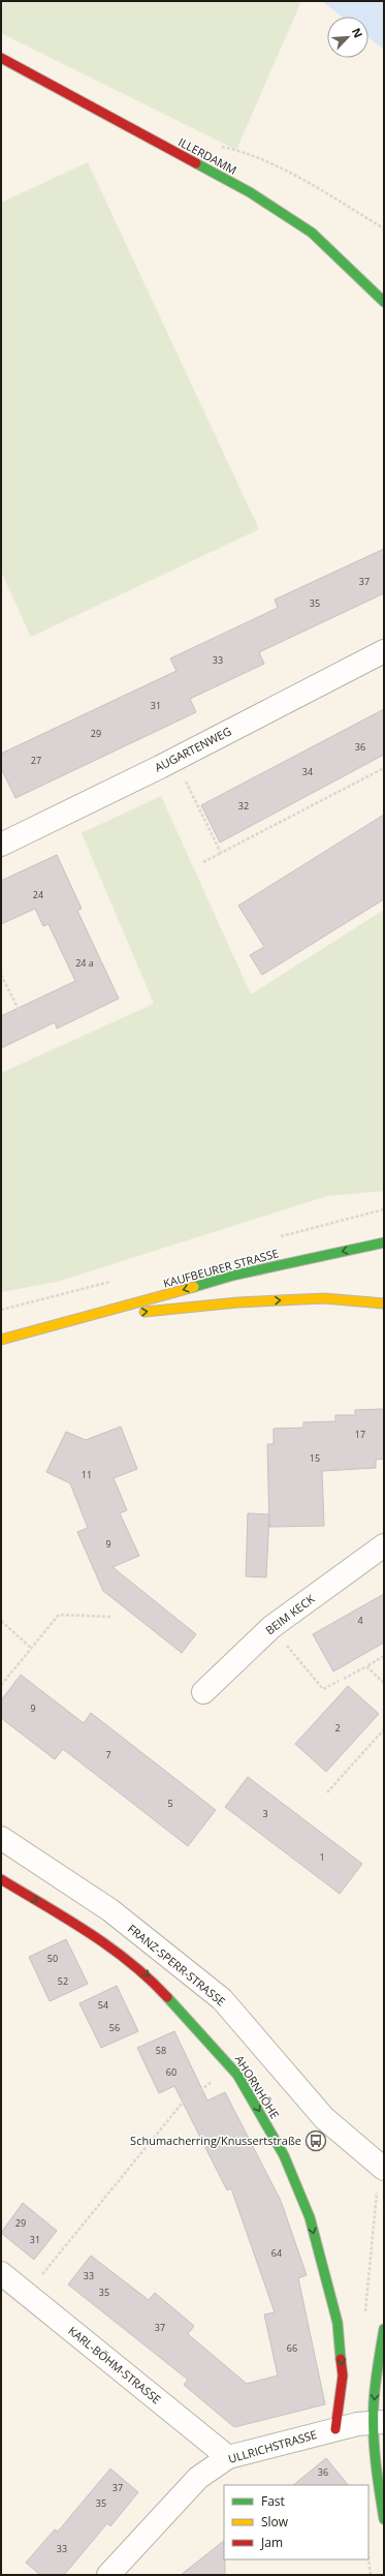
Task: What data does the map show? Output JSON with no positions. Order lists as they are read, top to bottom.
{
  "streets": {
    "street": [
      "ILLERDAMM",
      "AUGARTENWEG",
      "KAUFBEURER STRASSE",
      "BEIM KECK",
      "FRANZ-SPERR-STRASSE",
      "AHORNHÖHE",
      "KARL-BÖHM-STRASSE",
      "ULLRICHSTRASSE"
    ]
  },
  "crossings": [
    ["AHORNHÖHE", "ULLRICHSTRASSE"],
    ["KARL-BÖHM-STRASSE", "ULLRICHSTRASSE"]
  ],
  "one_way": ["AHORNHÖHE"],
  "places": {
    "bus stop": ["Schumacherring/Knussertstraße"]
  },
  "house_numbers": [
    "37",
    "35",
    "33",
    "31",
    "29",
    "36",
    "27",
    "34",
    "32",
    "24",
    "24 a",
    "17",
    "15",
    "11",
    "9",
    "4",
    "9",
    "2",
    "7",
    "5",
    "3",
    "1",
    "50",
    "52",
    "54",
    "56",
    "58",
    "60",
    "29",
    "31",
    "64",
    "33",
    "35",
    "37",
    "66",
    "36",
    "37",
    "35",
    "33"
  ],
  "legend": ["Fast", "Slow", "Jam"],
  "north": "top right"
}
